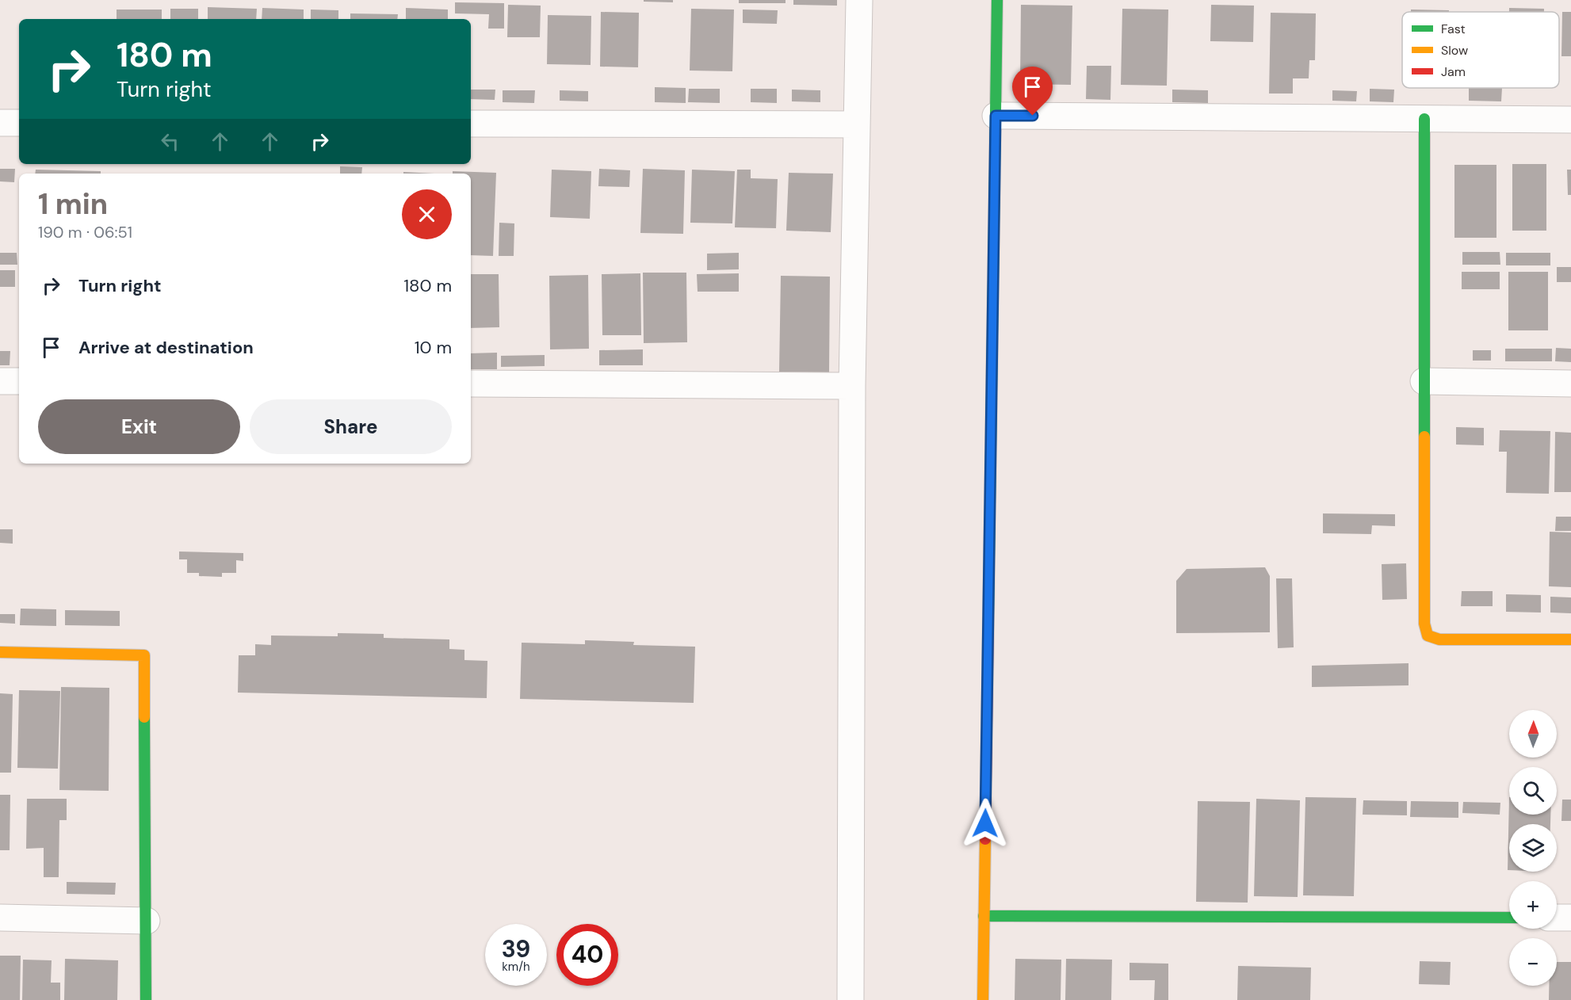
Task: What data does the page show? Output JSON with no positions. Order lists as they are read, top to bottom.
{
  "legend": ["Fast", "Slow", "Jam"],
  "north": "top",
  "page": {
    "turn": ["180 m", "Turn right"],
    "heading": ["1 min", "190 m · 06:51"],
    "list": [
      {
        "name": "Turn right",
        "value": "180 m"
      },
      {
        "name": "Arrive at destination",
        "value": "10 m"
      }
    ],
    "buttons": ["Exit", "Share"],
    "map_buttons": ["+", "−"],
    "speed": "39 km/h",
    "limit": "40"
  }
}
